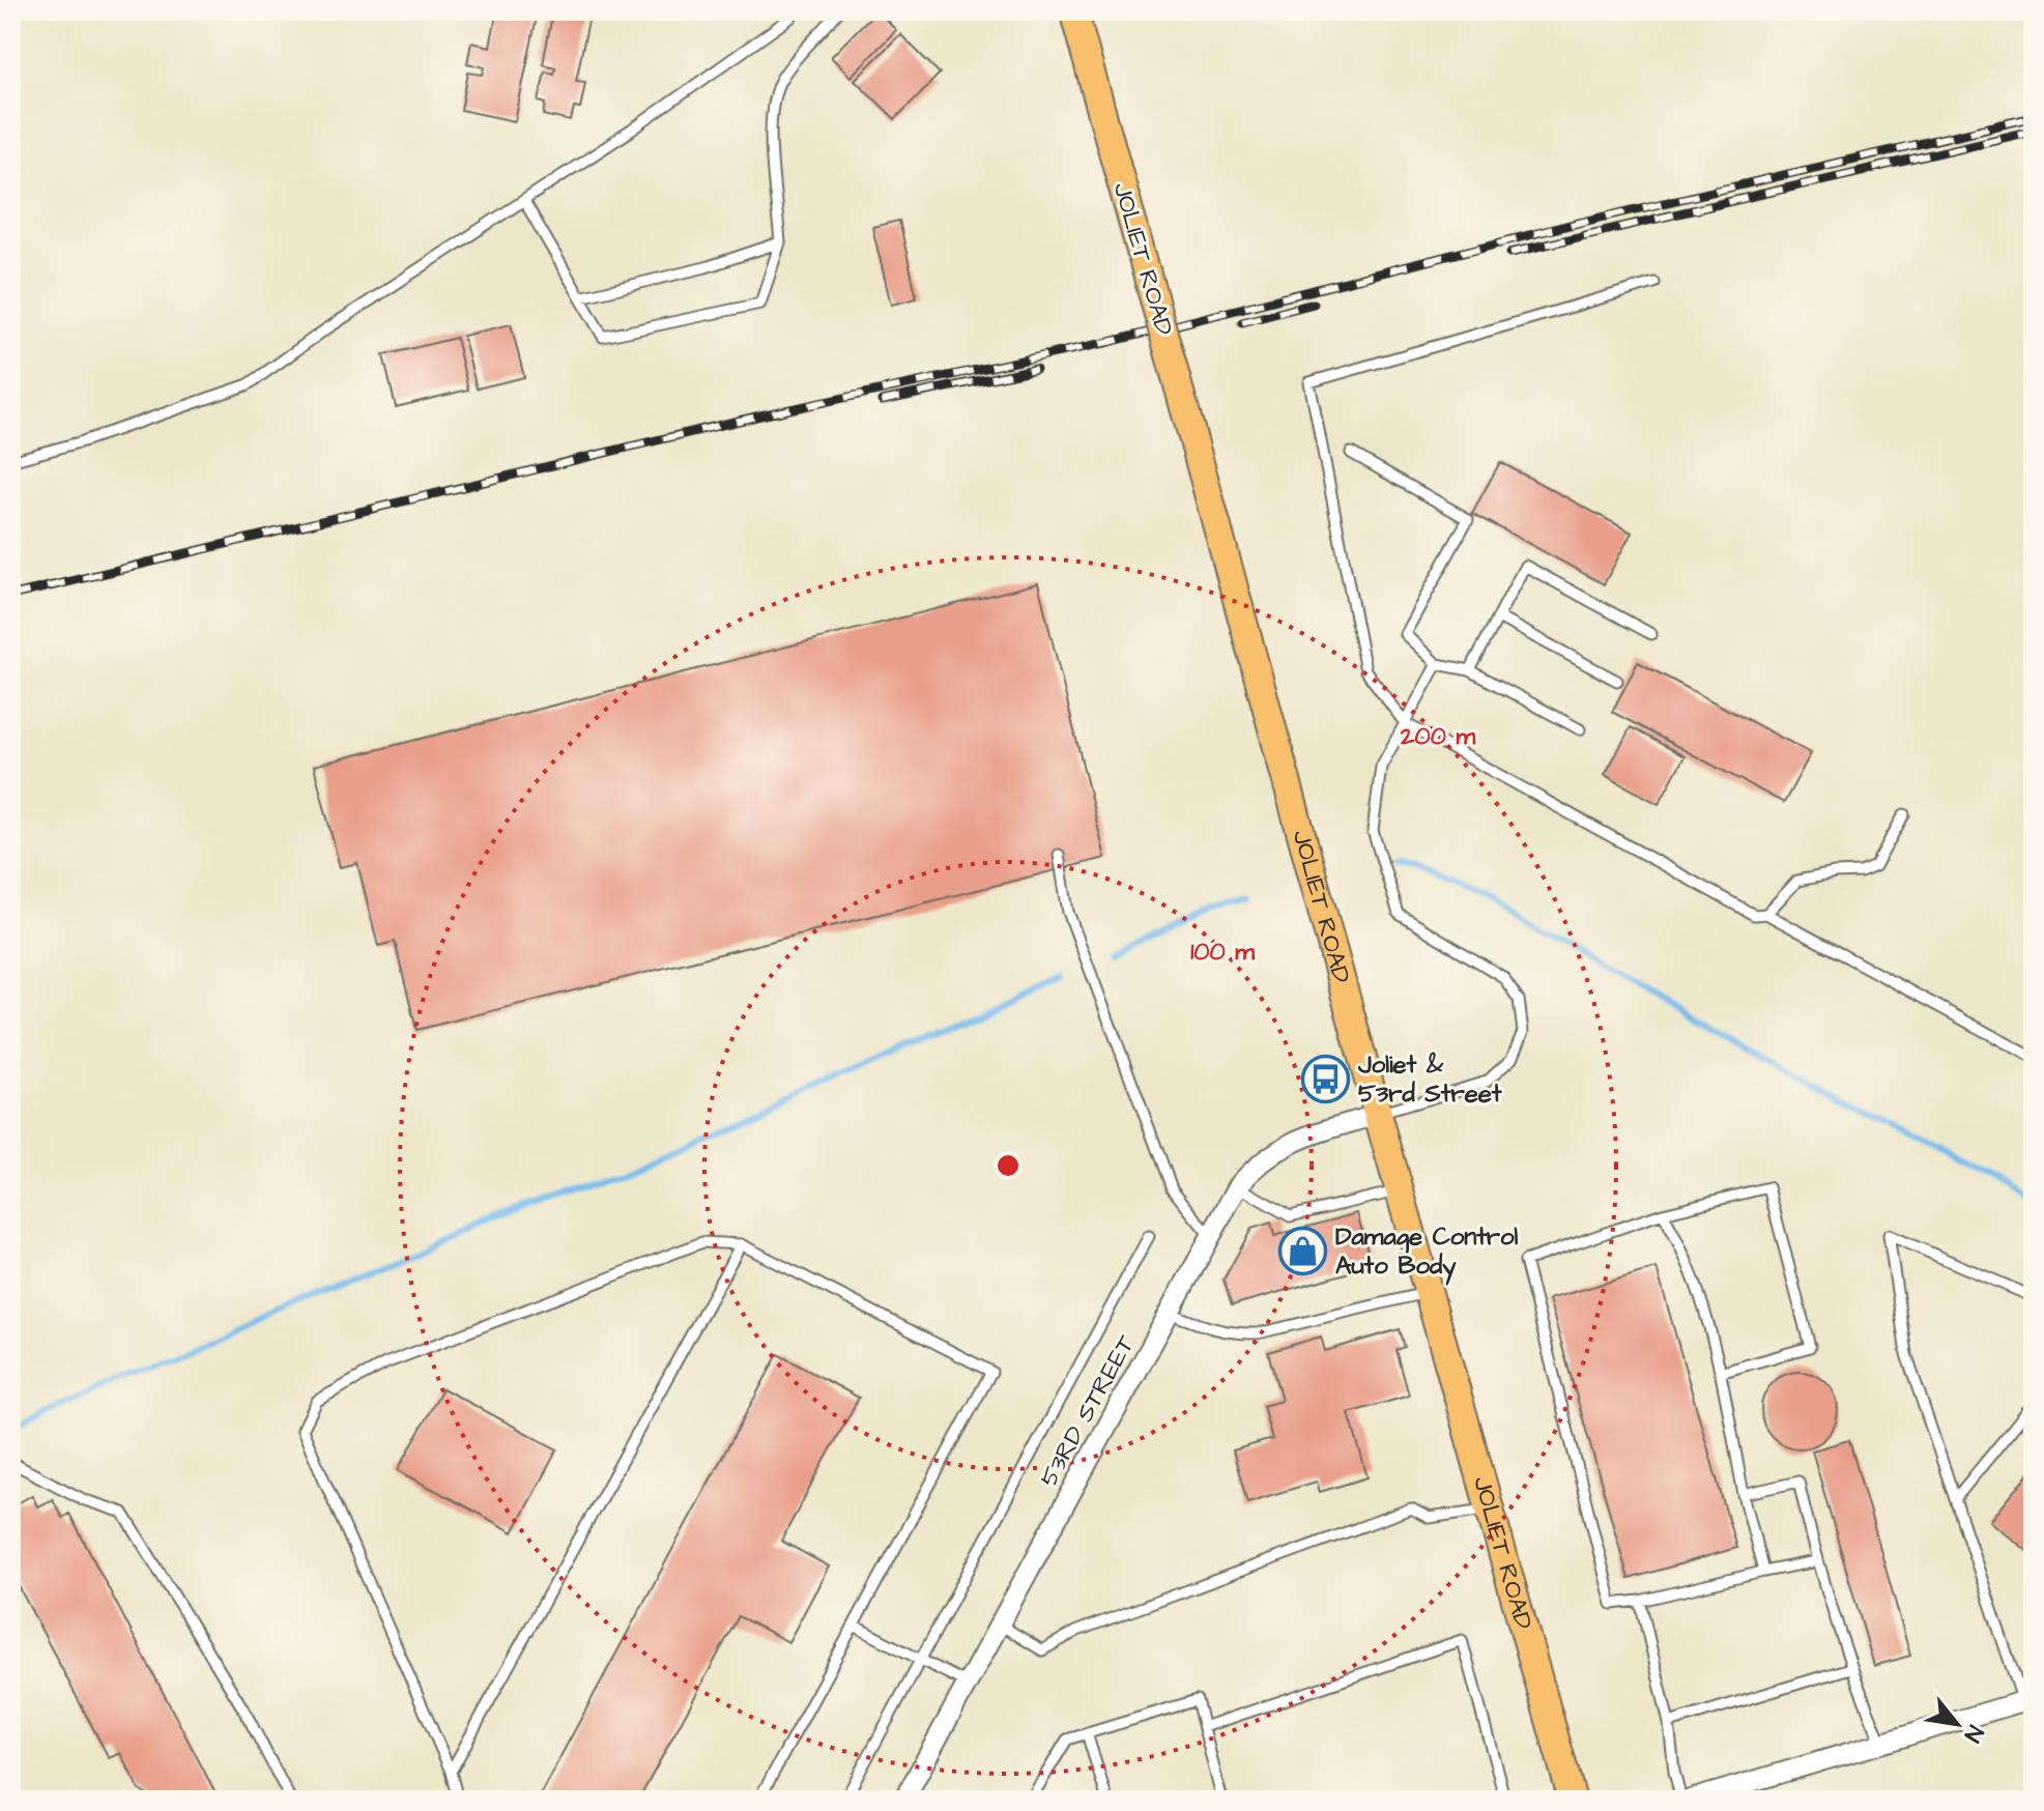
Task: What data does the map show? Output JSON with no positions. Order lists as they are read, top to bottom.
{
  "streets": {
    "main road": ["JOLIET ROAD"],
    "street": ["53RD STREET"]
  },
  "crossings": [
    ["JOLIET ROAD", "53RD STREET"]
  ],
  "places": {
    "bus stop": ["Joliet & 53rd Street"],
    "shop": ["Damage Control Auto Body"]
  },
  "north": "bottom right",
  "rings": ["200 m", "100 m"]
}
